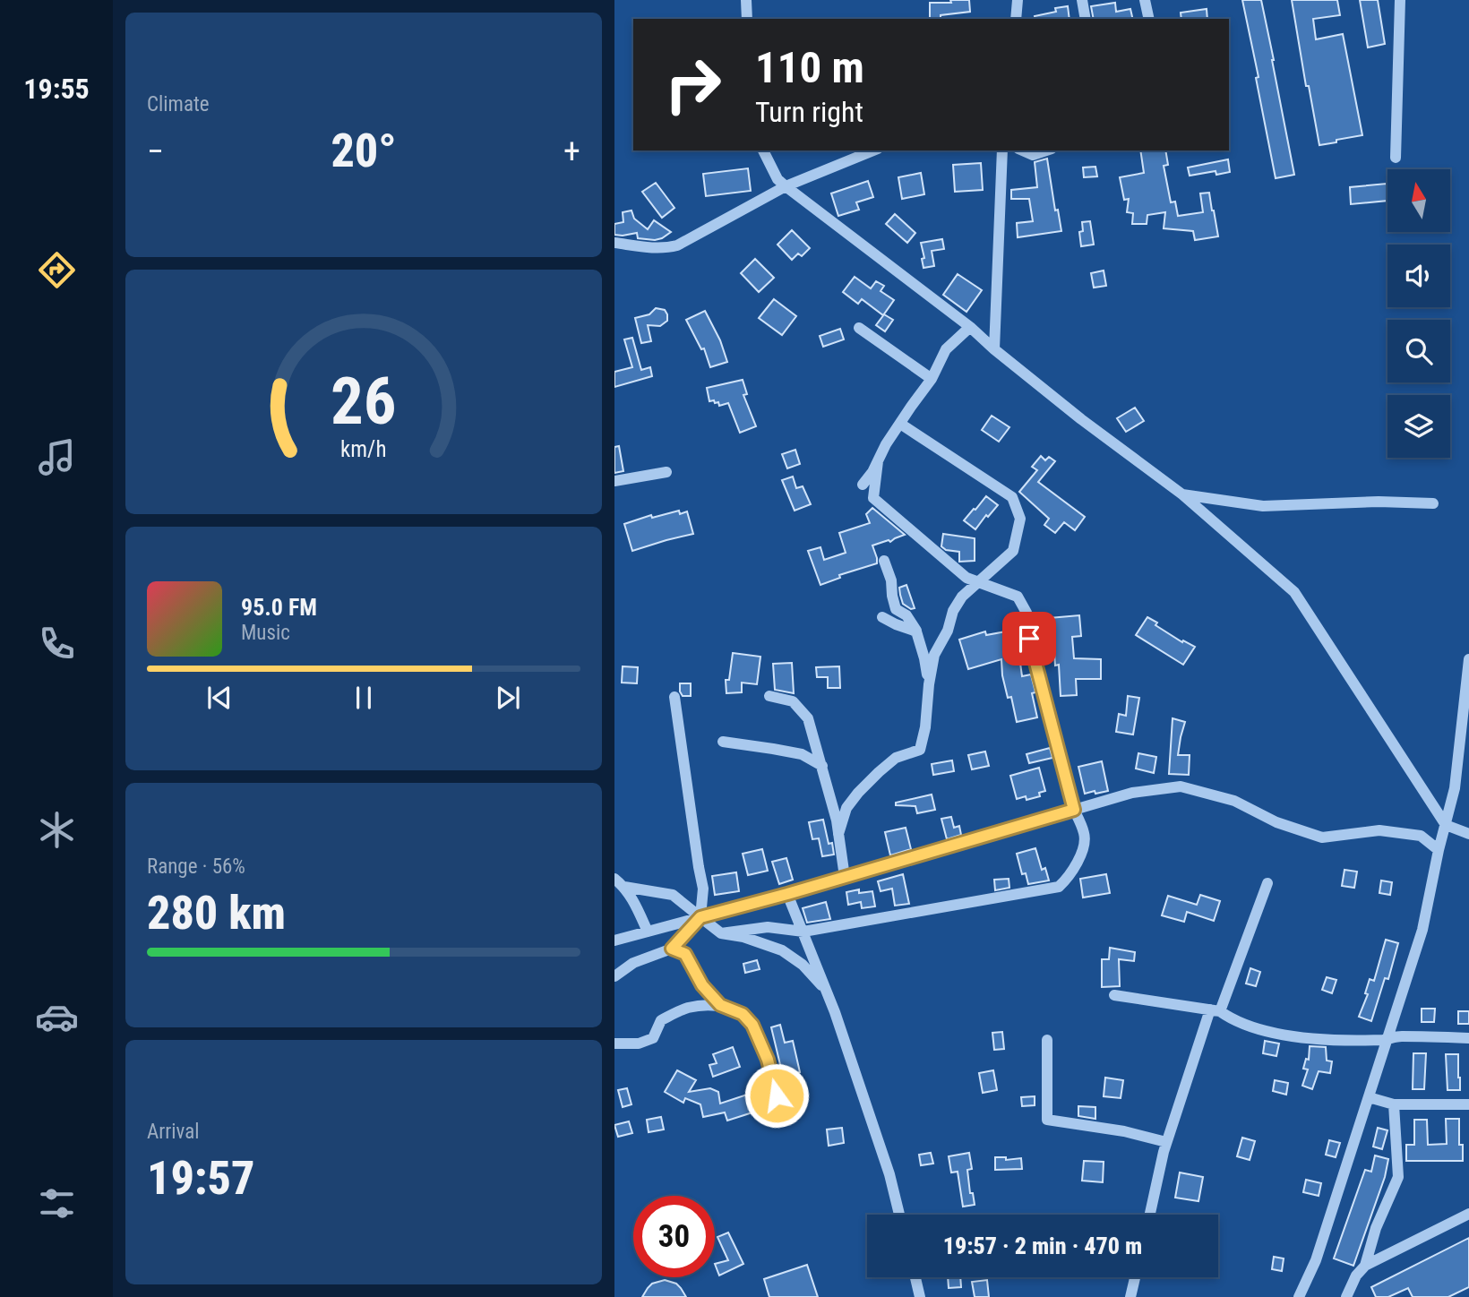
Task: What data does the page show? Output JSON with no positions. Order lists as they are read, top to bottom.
{
  "north": "top",
  "page": {
    "tabs": "19:55",
    "tile": [
      "Climate",
      ["Range · 56%", "280 km"],
      ["Arrival", "19:57"]
    ],
    "turn": ["110 m", "Turn right"],
    "heat": ["−", "20°", "+"],
    "song": ["95.0 FM", "Music"],
    "limit": "30",
    "trip": "19:57 · 2 min · 470 m",
    "gauge": ["26", "km/h"]
  }
}
